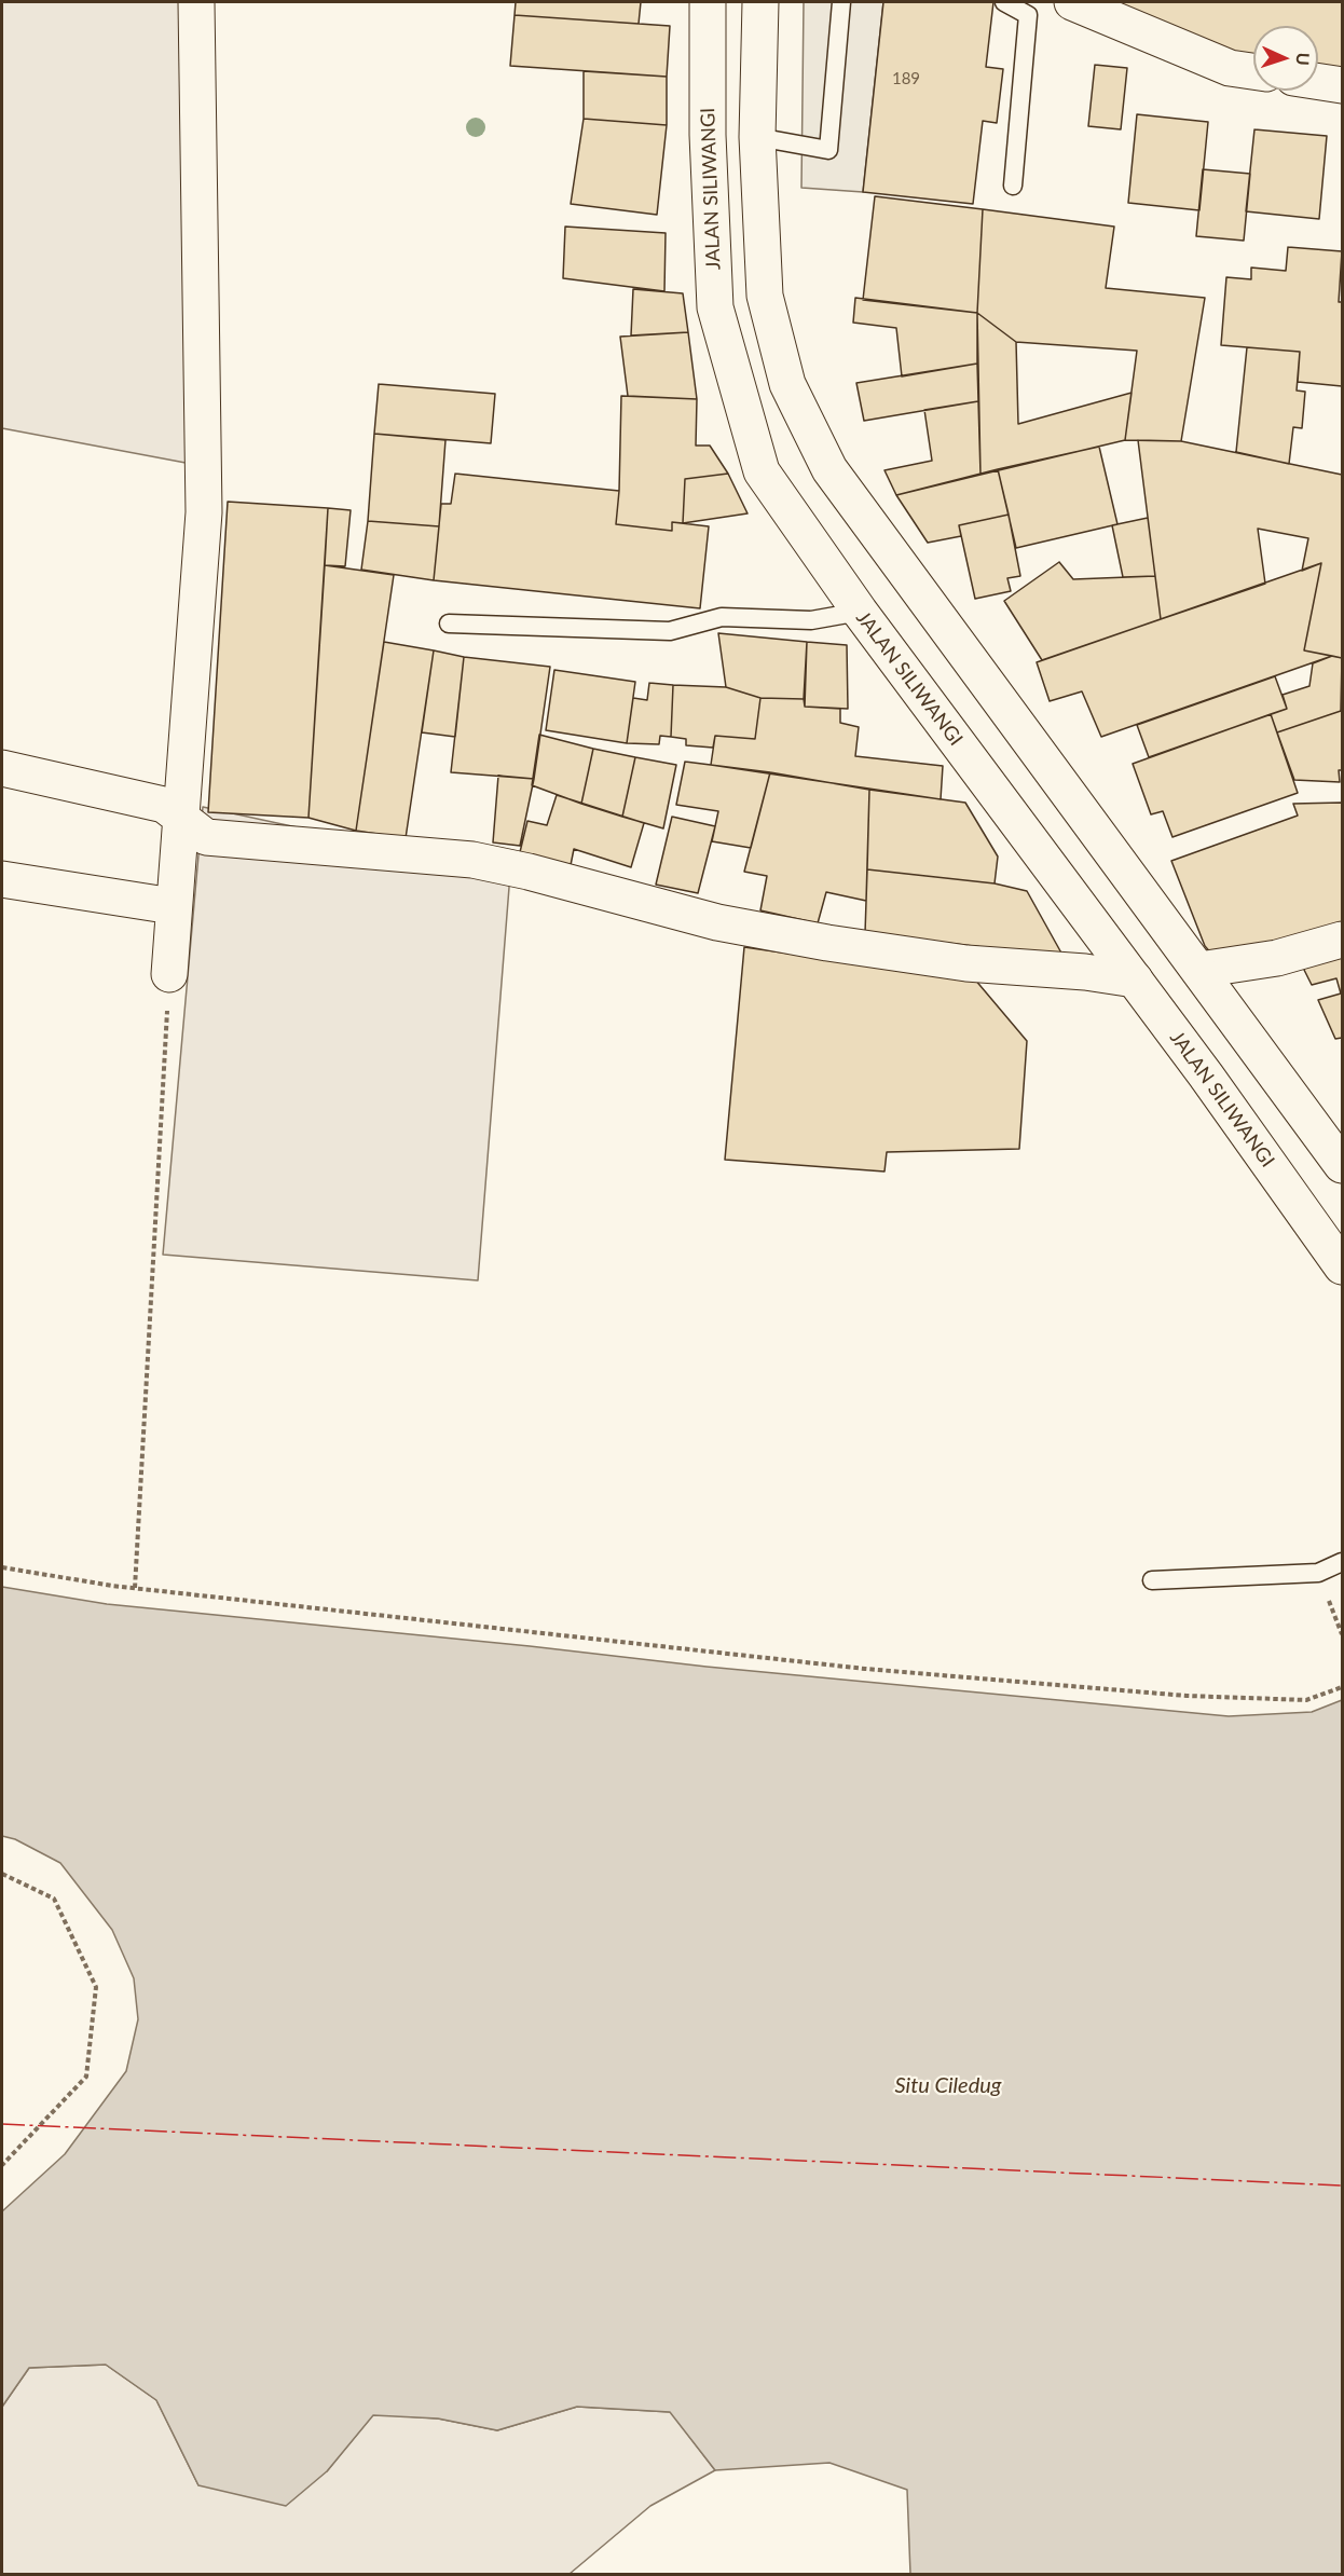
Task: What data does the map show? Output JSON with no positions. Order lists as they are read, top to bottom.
{
  "streets": {
    "main road": ["JALAN SILIWANGI"]
  },
  "water": ["Situ Ciledug"],
  "house_numbers": ["189"],
  "north": "right"
}
